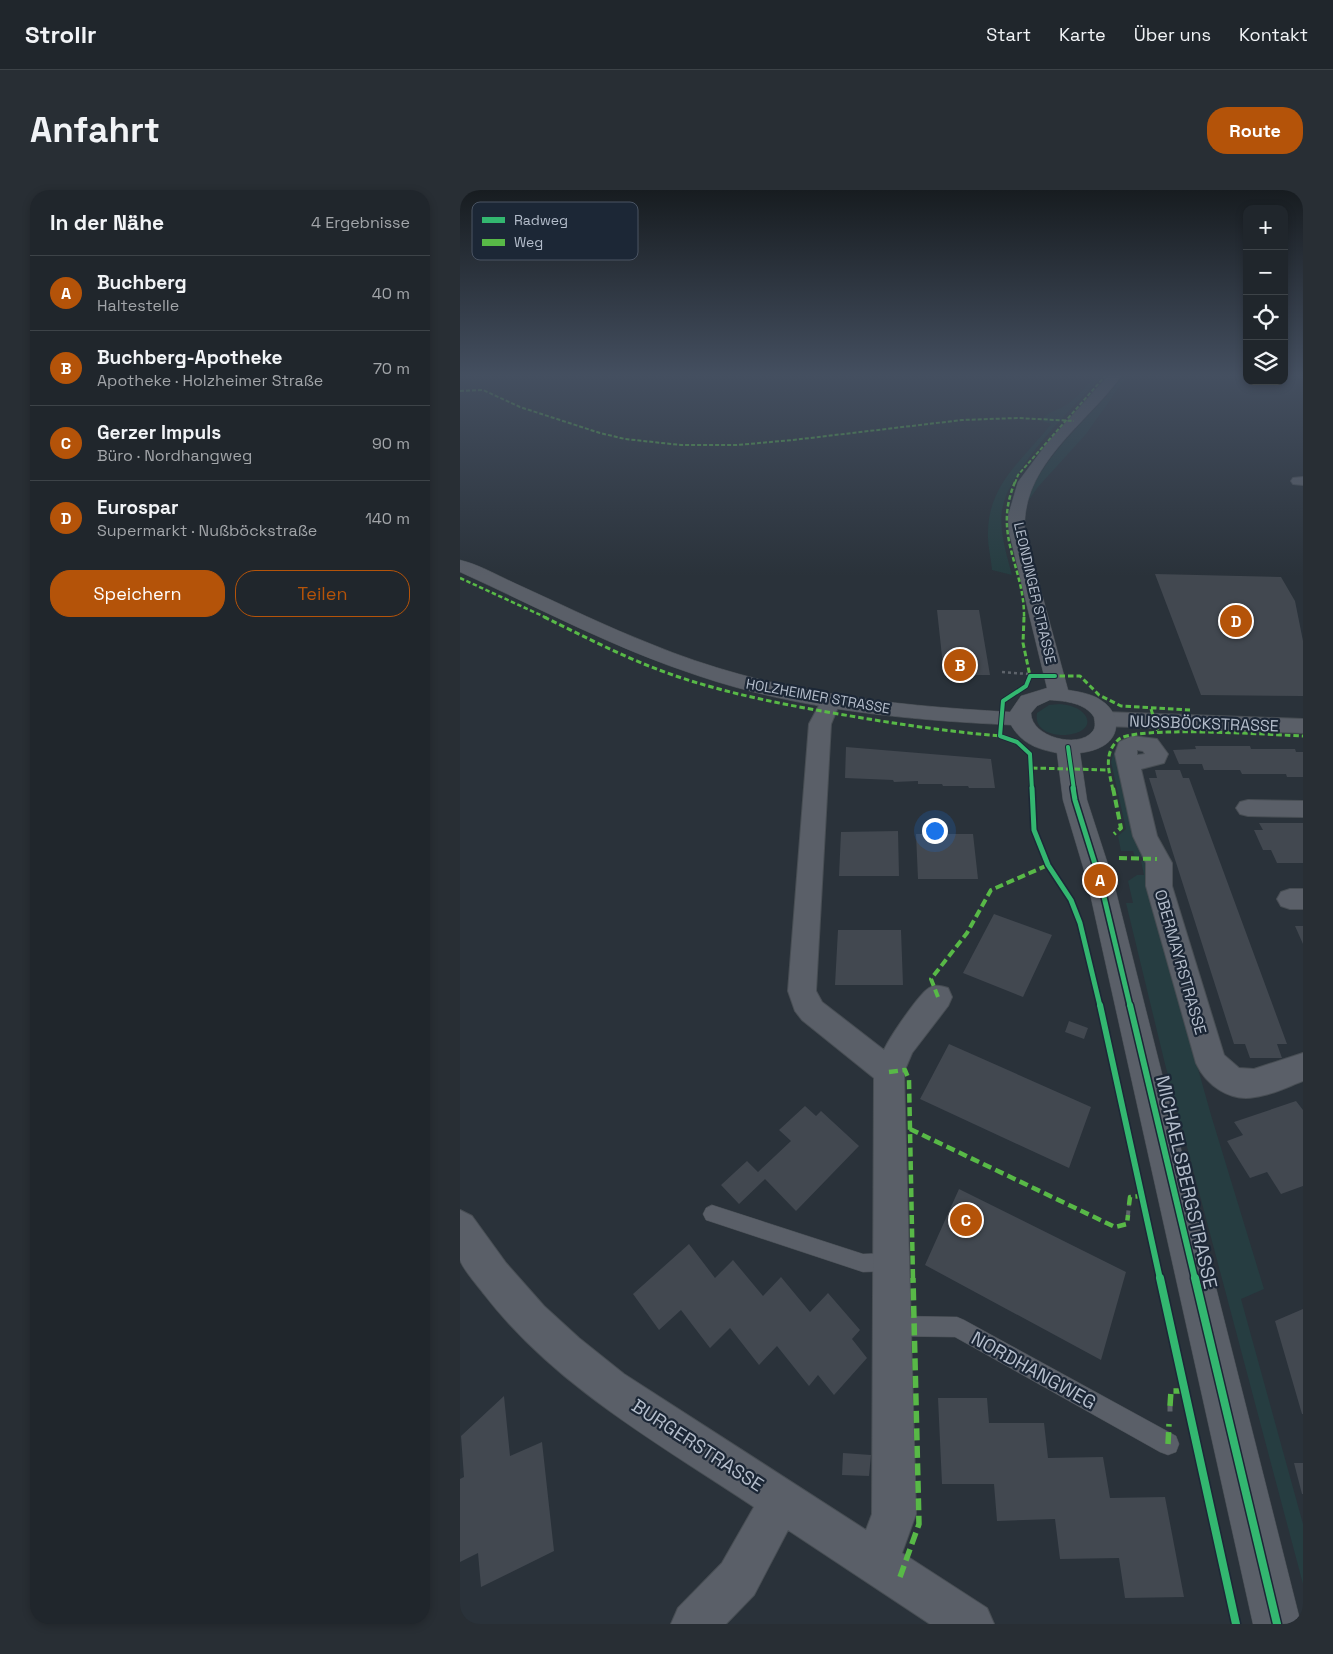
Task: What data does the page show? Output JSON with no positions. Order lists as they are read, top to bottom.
{
  "streets": {
    "street": [
      "LEONDINGER STRASSE",
      "HOLZHEIMER STRASSE",
      "NUSSBÖCKSTRASSE",
      "OBERMAYRSTRASSE",
      "MICHAELSBERGSTRASSE",
      "BURGERSTRASSE"
    ],
    "lane": ["NORDHANGWEG"]
  },
  "crossings": [
    ["LEONDINGER STRASSE", "HOLZHEIMER STRASSE"],
    ["LEONDINGER STRASSE", "NUSSBÖCKSTRASSE"],
    ["LEONDINGER STRASSE", "MICHAELSBERGSTRASSE"],
    ["HOLZHEIMER STRASSE", "NUSSBÖCKSTRASSE"],
    ["HOLZHEIMER STRASSE", "MICHAELSBERGSTRASSE"],
    ["NUSSBÖCKSTRASSE", "MICHAELSBERGSTRASSE"]
  ],
  "legend": ["Radweg", "Weg"],
  "page": {
    "header": "Strollr",
    "nav": [
      "Start",
      "Karte",
      "Über uns",
      "Kontakt"
    ],
    "buttons": [
      "Route",
      ["Speichern", "Teilen"]
    ],
    "title": "Anfahrt",
    "heading": ["In der Nähe", "4 Ergebnisse"],
    "map_buttons": ["+", "−"],
    "list": [
      {
        "mark": "A",
        "name": "Buchberg",
        "note": "Haltestelle",
        "value": "40 m"
      },
      {
        "mark": "B",
        "name": "Buchberg-Apotheke",
        "note": "Apotheke · Holzheimer Straße",
        "value": "70 m"
      },
      {
        "mark": "C",
        "name": "Gerzer Impuls",
        "note": "Büro · Nordhangweg",
        "value": "90 m"
      },
      {
        "mark": "D",
        "name": "Eurospar",
        "note": "Supermarkt · Nußböckstraße",
        "value": "140 m"
      }
    ],
    "pins": [
      "D",
      "B",
      "A",
      "C"
    ]
  }
}
